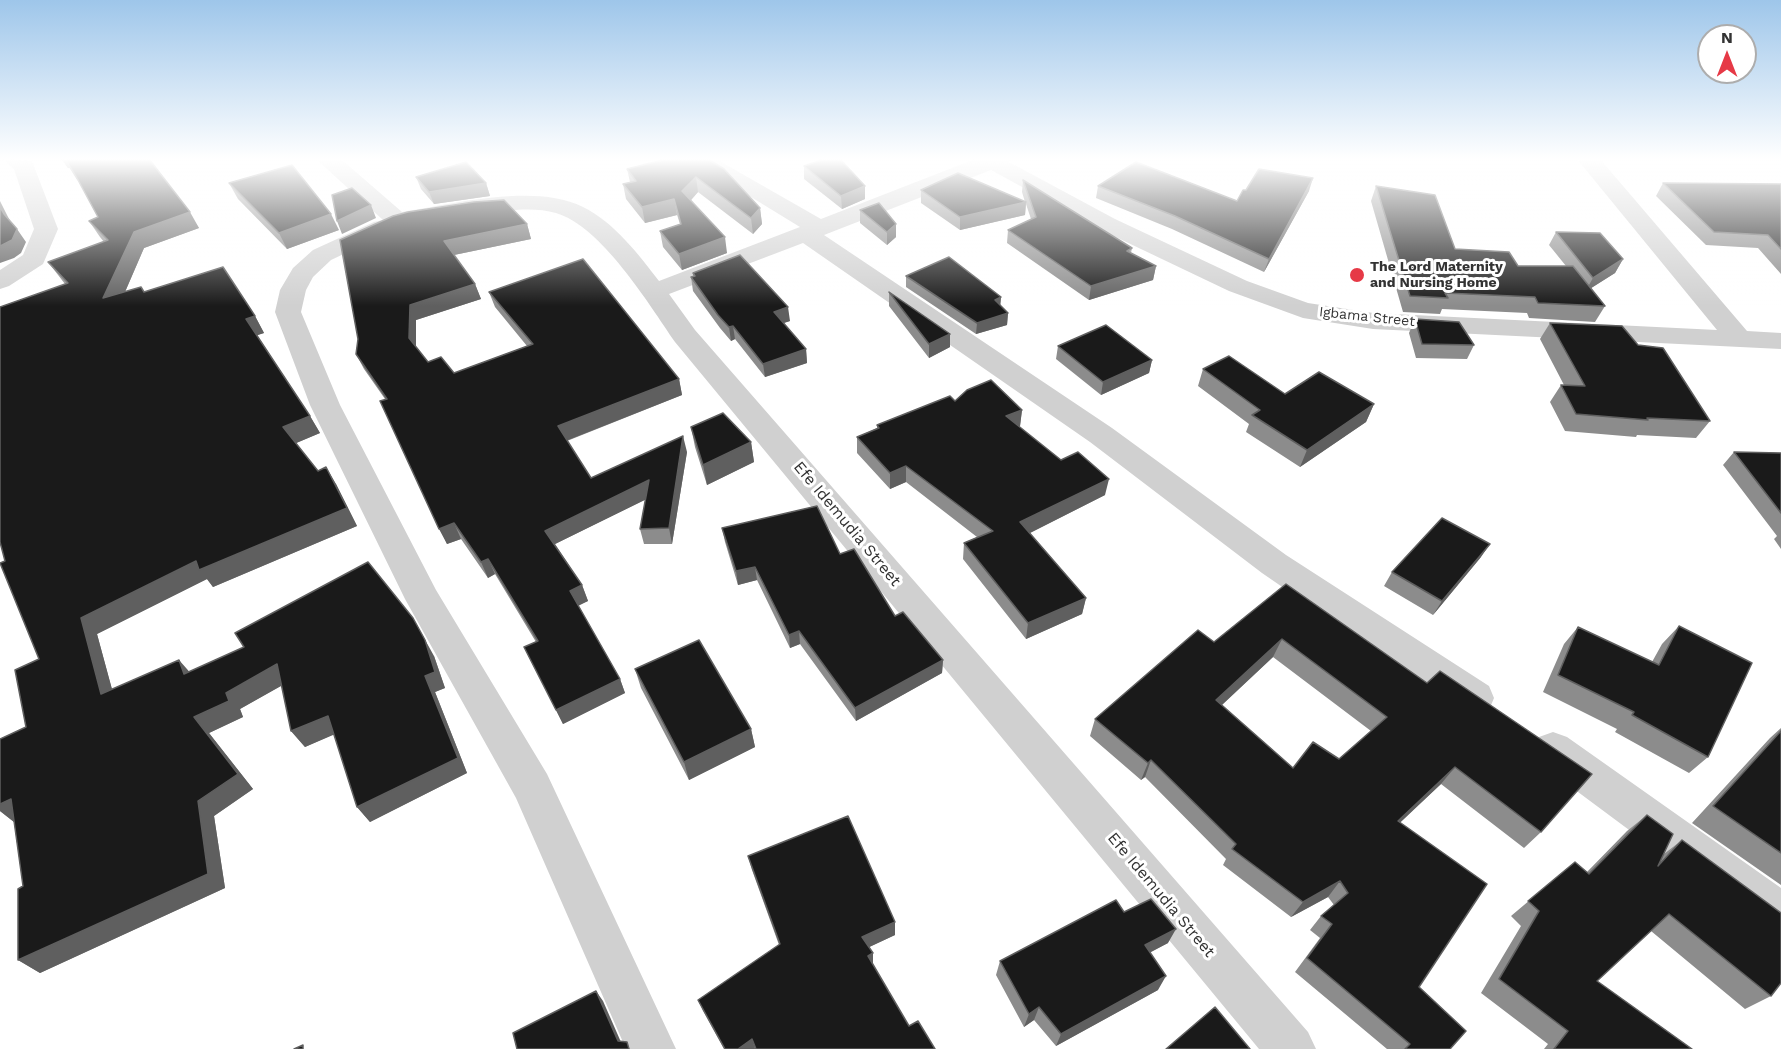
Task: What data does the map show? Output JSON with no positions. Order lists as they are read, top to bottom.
{
  "streets": {
    "street": ["Igbama Street", "Efe Idemudia Street"]
  },
  "places": ["The Lord Maternity and Nursing Home"],
  "north": "top"
}
